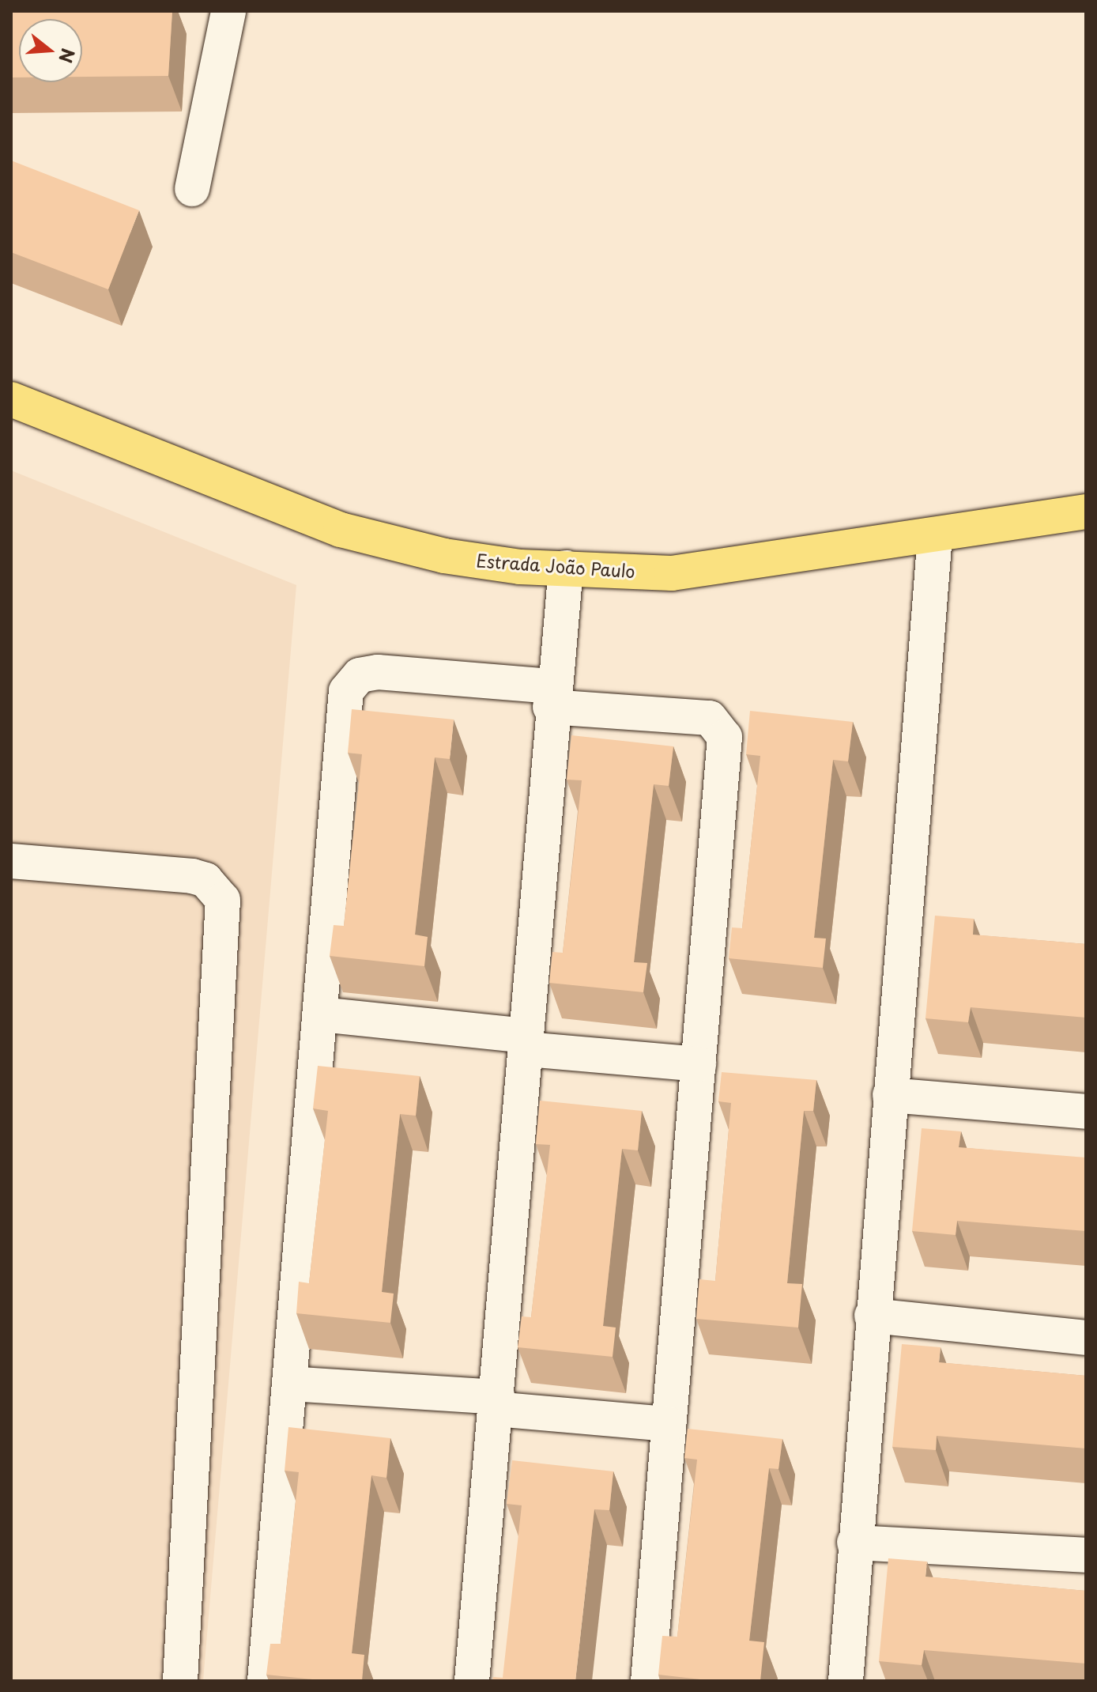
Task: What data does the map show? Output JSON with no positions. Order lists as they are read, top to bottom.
{
  "streets": {
    "main road": ["Estrada João Paulo"]
  },
  "north": "right"
}
